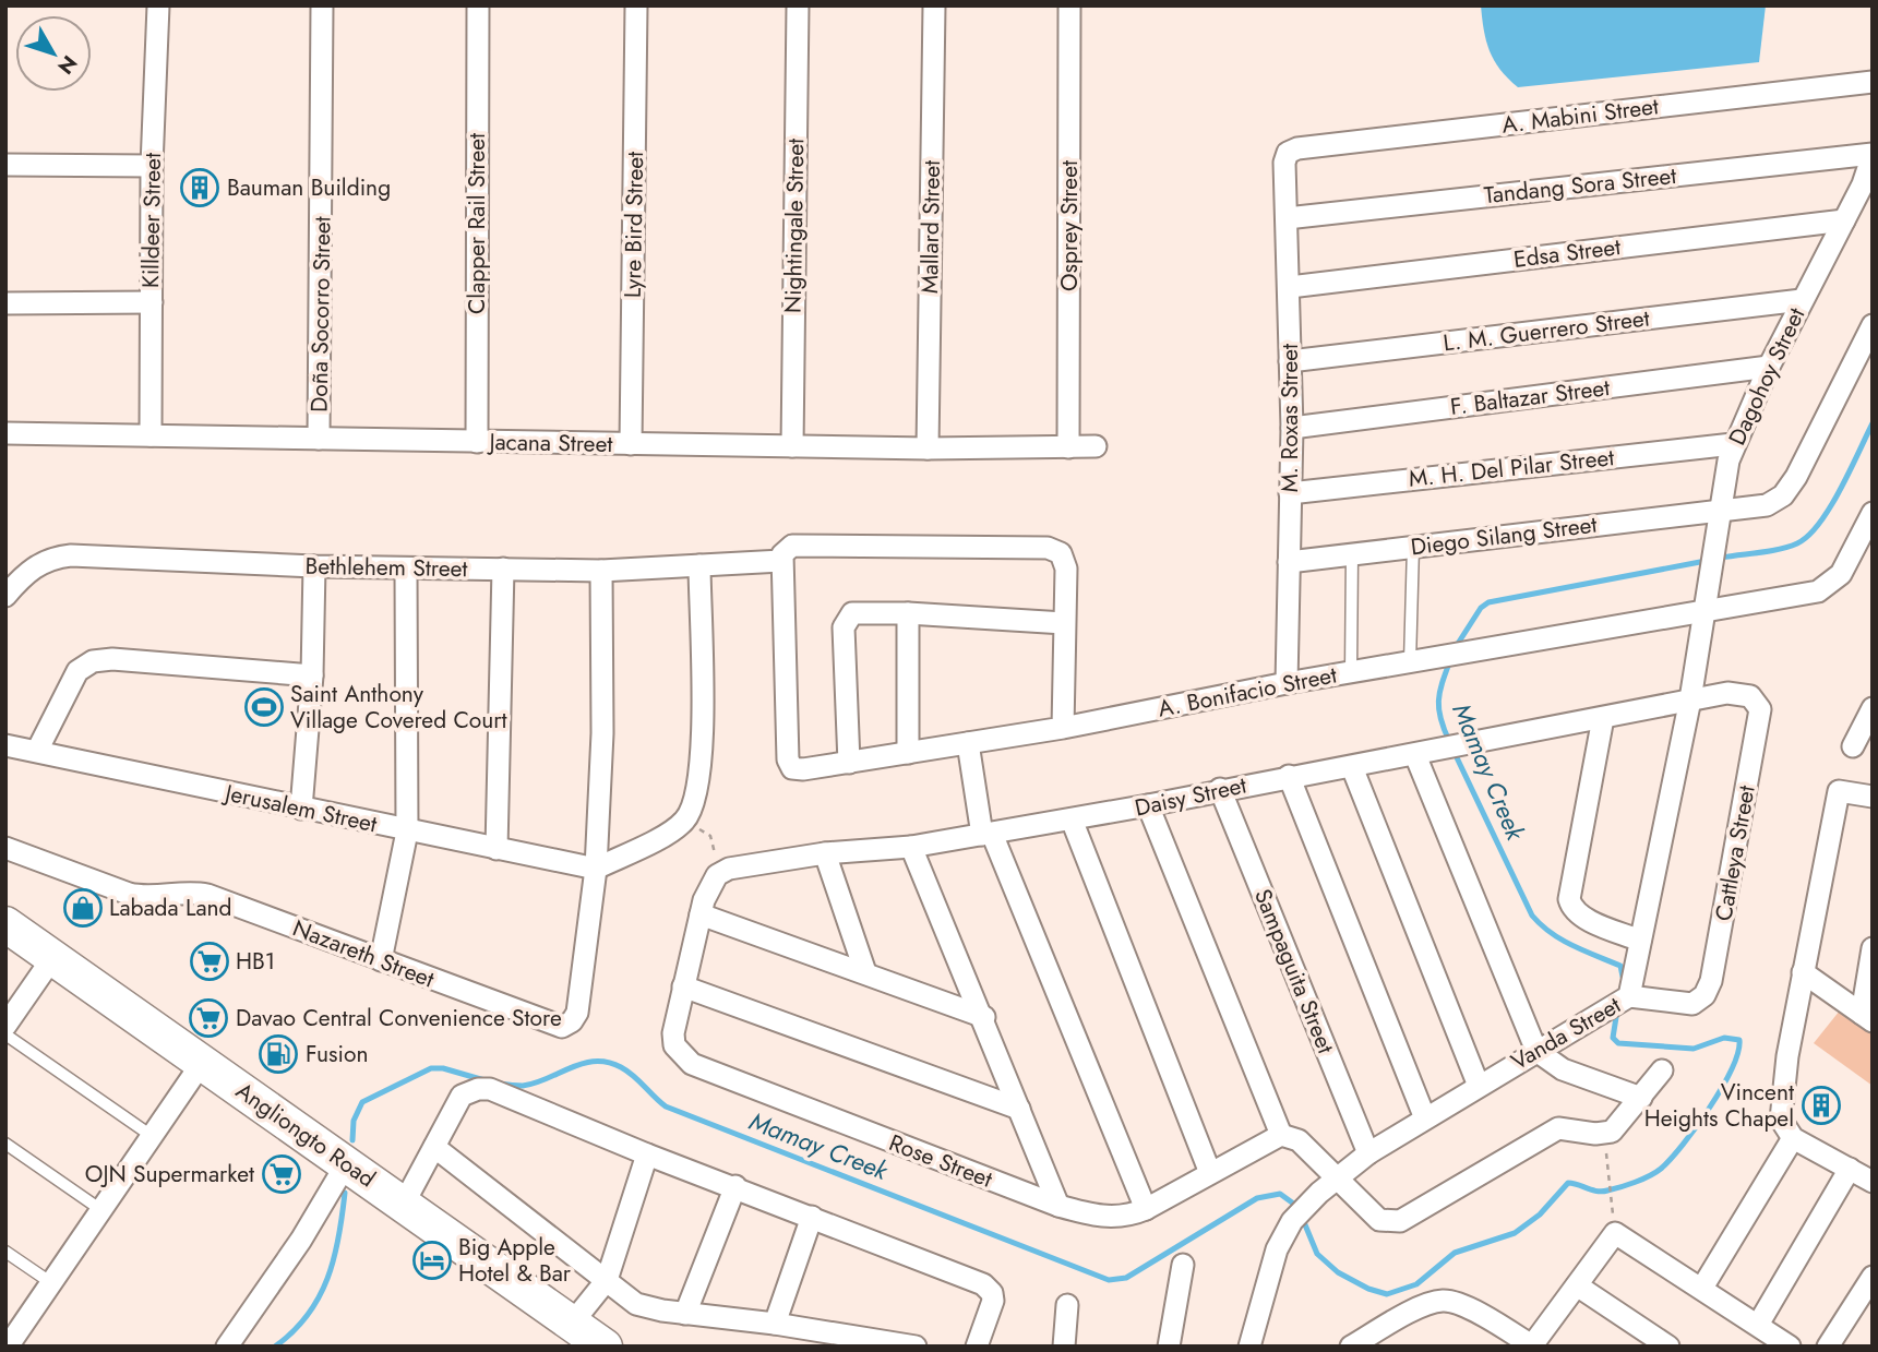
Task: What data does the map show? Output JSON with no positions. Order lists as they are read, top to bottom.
{
  "streets": {
    "main road": ["Angliongto Road"],
    "street": [
      "A. Mabini Street",
      "Tandang Sora Street",
      "Killdeer Street",
      "Clapper Rail Street",
      "Lyre Bird Street",
      "Nightingale Street",
      "Osprey Street",
      "Mallard Street",
      "Edsa Street",
      "Doña Socorro Street",
      "L. M. Guerrero Street",
      "Dagohoy Street",
      "F. Baltazar Street",
      "M. Roxas Street",
      "Jacana Street",
      "M. H. Del Pilar Street",
      "Diego Silang Street",
      "Bethlehem Street",
      "A. Bonifacio Street",
      "Daisy Street",
      "Jerusalem Street",
      "Cattleya Street",
      "Nazareth Street",
      "Sampaguita Street",
      "Vanda Street",
      "Rose Street"
    ]
  },
  "crossings": [
    ["A. Mabini Street", "M. Roxas Street"],
    ["Tandang Sora Street", "Dagohoy Street"],
    ["Tandang Sora Street", "M. Roxas Street"],
    ["Killdeer Street", "Jacana Street"],
    ["Clapper Rail Street", "Jacana Street"],
    ["Lyre Bird Street", "Jacana Street"],
    ["Nightingale Street", "Jacana Street"],
    ["Osprey Street", "Jacana Street"],
    ["Mallard Street", "Jacana Street"],
    ["Edsa Street", "Dagohoy Street"],
    ["Edsa Street", "M. Roxas Street"],
    ["Doña Socorro Street", "Jacana Street"],
    ["L. M. Guerrero Street", "Dagohoy Street"],
    ["L. M. Guerrero Street", "M. Roxas Street"],
    ["Dagohoy Street", "F. Baltazar Street"],
    ["Dagohoy Street", "M. H. Del Pilar Street"],
    ["Dagohoy Street", "Diego Silang Street"],
    ["Dagohoy Street", "A. Bonifacio Street"],
    ["Dagohoy Street", "Vanda Street"],
    ["F. Baltazar Street", "M. Roxas Street"],
    ["M. Roxas Street", "M. H. Del Pilar Street"],
    ["M. Roxas Street", "Diego Silang Street"],
    ["M. Roxas Street", "A. Bonifacio Street"],
    ["Bethlehem Street", "A. Bonifacio Street"],
    ["A. Bonifacio Street", "Vanda Street"],
    ["Daisy Street", "Cattleya Street"],
    ["Daisy Street", "Sampaguita Street"],
    ["Daisy Street", "Vanda Street"],
    ["Jerusalem Street", "Nazareth Street"],
    ["Cattleya Street", "Vanda Street"],
    ["Sampaguita Street", "Vanda Street"]
  ],
  "water": ["Mamay Creek"],
  "places": {
    "building": ["Bauman Building", "Vincent Heights Chapel"],
    "sports": ["Saint Anthony Village Covered Court"],
    "shop": ["Labada Land"],
    "supermarket": ["HB1", "Davao Central Convenience Store", "OJN Supermarket"],
    "fuel station": ["Fusion"],
    "hotel": ["Big Apple Hotel & Bar"]
  },
  "north": "bottom right"
}
